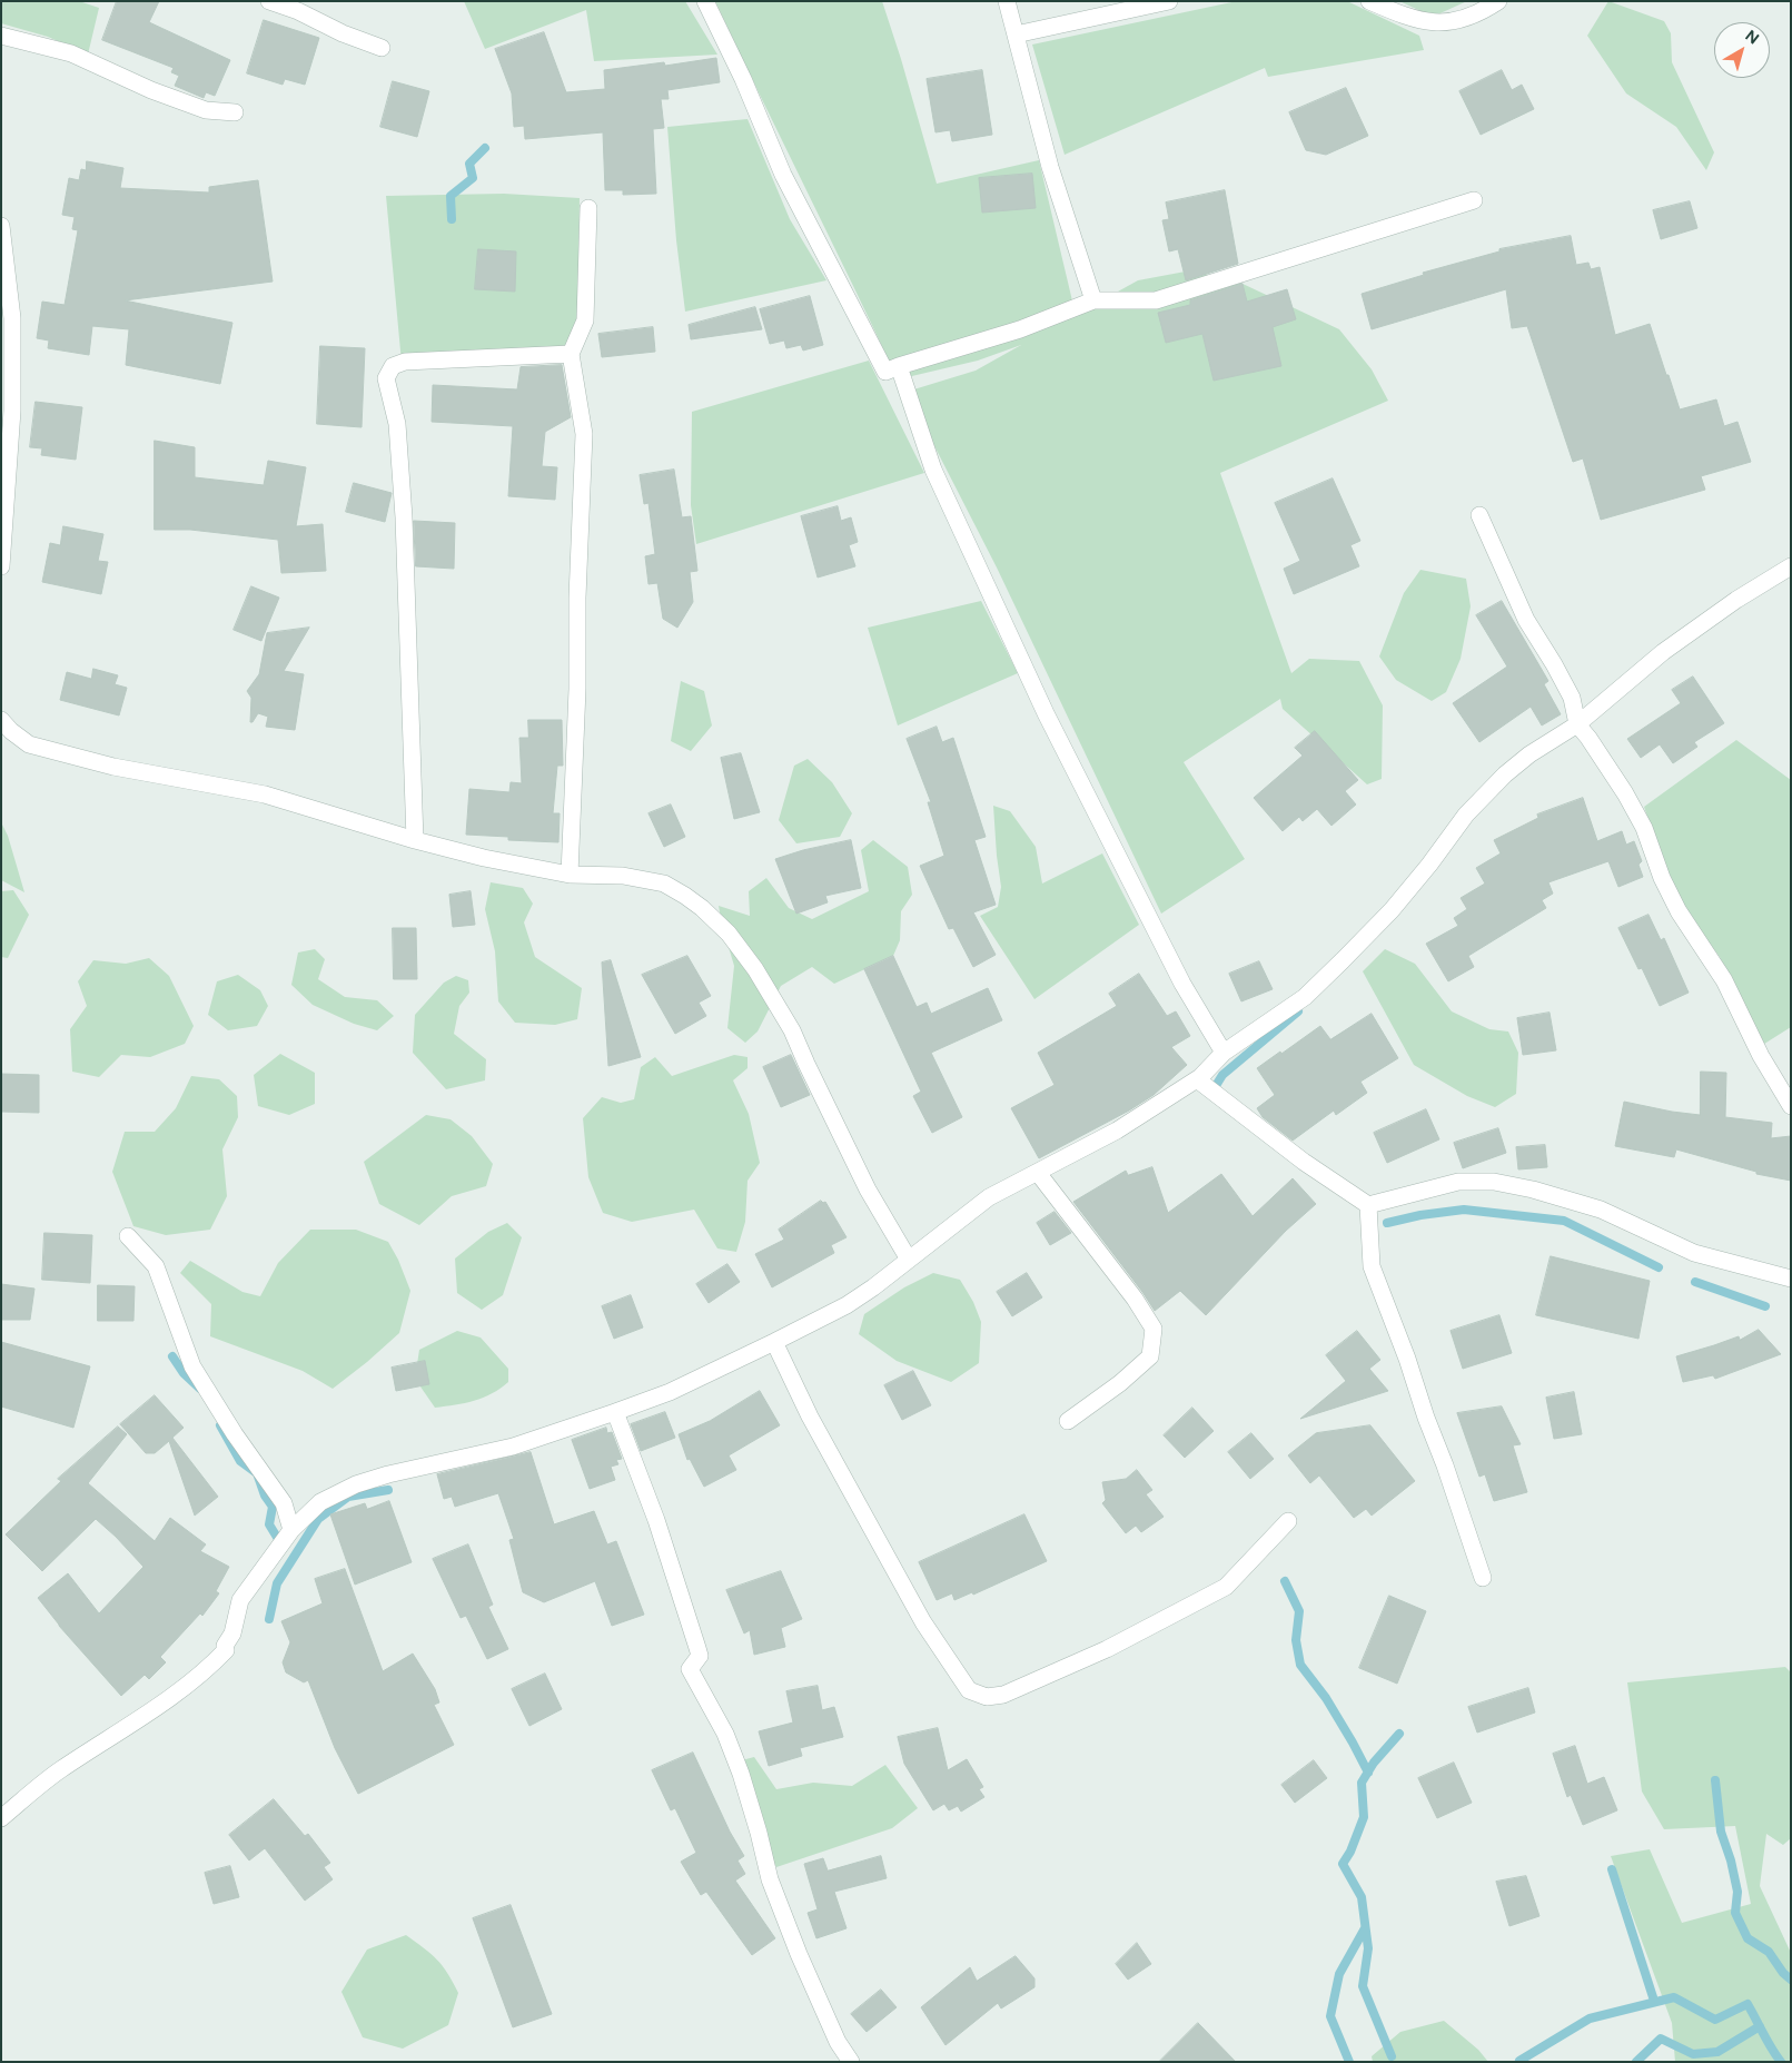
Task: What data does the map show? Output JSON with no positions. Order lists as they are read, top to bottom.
{
  "north": "top right"
}
